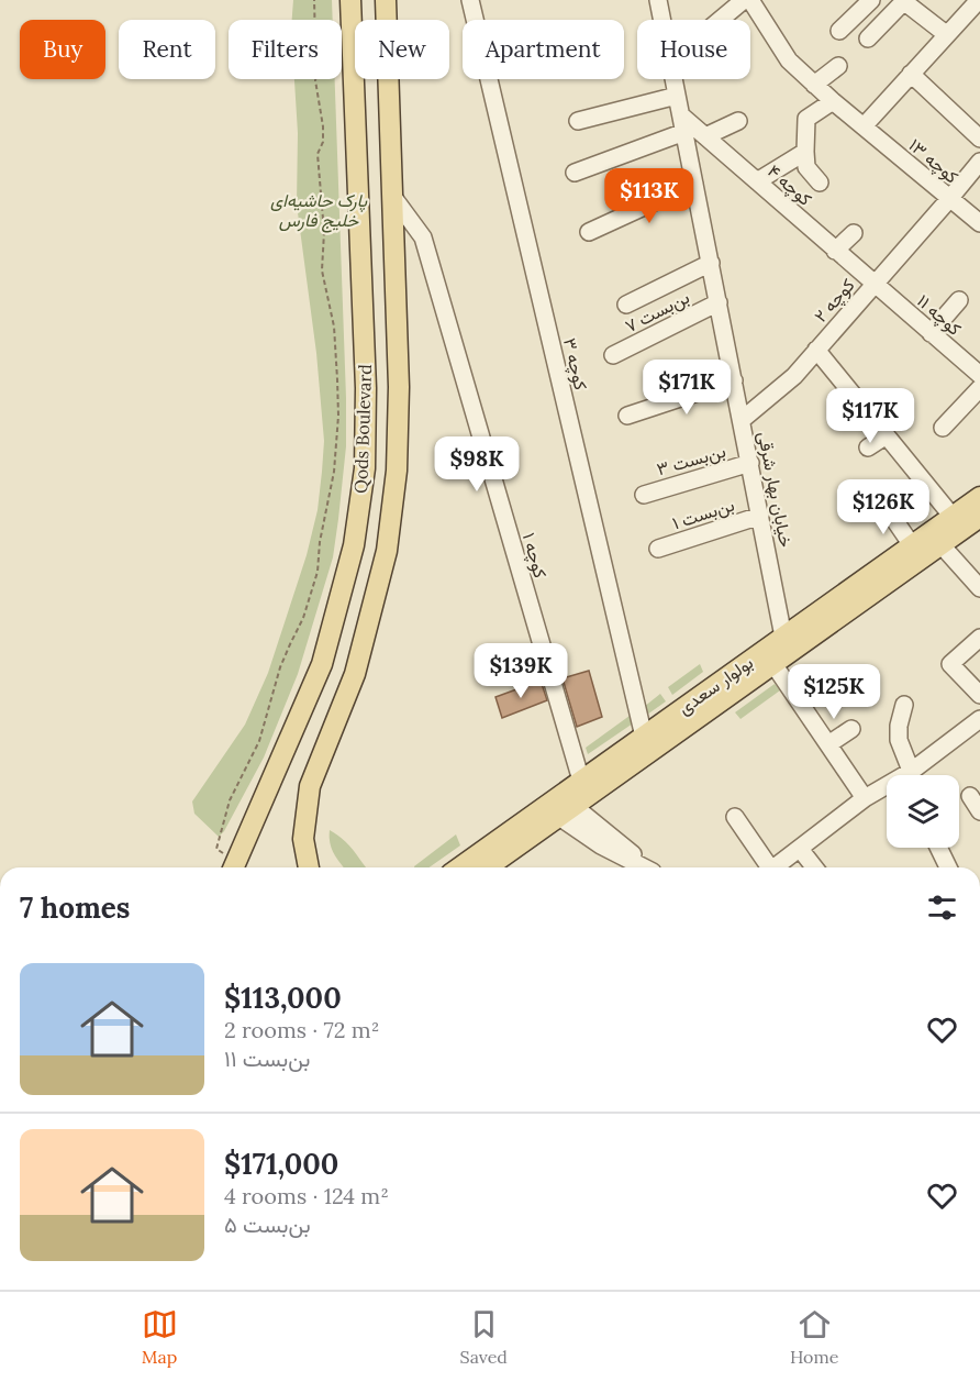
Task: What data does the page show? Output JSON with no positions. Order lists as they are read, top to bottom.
{
  "streets": {
    "main road": ["Qods Boulevard", "بولوار سعدی"],
    "street": [
      "کوچه ۱۳",
      "کوچه ۴",
      "کوچه ۲",
      "بن‌بست ۷",
      "کوچه ۱۱",
      "کوچه ۳",
      "بن‌بست ۳",
      "خیابان بهار شرقی",
      "بن‌بست ۱",
      "کوچه ۱"
    ]
  },
  "crossings": [
    ["کوچه ۱۳", "کوچه ۲"],
    ["کوچه ۴", "کوچه ۲"],
    ["کوچه ۴", "کوچه ۱۱"],
    ["کوچه ۴", "خیابان بهار شرقی"],
    ["کوچه ۲", "کوچه ۱۱"],
    ["کوچه ۲", "خیابان بهار شرقی"],
    ["بن‌بست ۷", "خیابان بهار شرقی"],
    ["کوچه ۳", "بولوار سعدی"],
    ["Qods Boulevard", "کوچه ۱"],
    ["بن‌بست ۳", "خیابان بهار شرقی"],
    ["خیابان بهار شرقی", "بن‌بست ۱"],
    ["خیابان بهار شرقی", "بولوار سعدی"],
    ["کوچه ۱", "بولوار سعدی"]
  ],
  "parks": ["پارک حاشیه‌ای خلیج فارس"],
  "page": {
    "chip": [
      "Buy",
      "Rent",
      "Filters",
      "New",
      "Apartment",
      "House"
    ],
    "price": [
      "$113K",
      "$171K",
      "$117K",
      "$98K",
      "$126K",
      "$139K",
      "$125K"
    ],
    "heading": "7 homes",
    "list": [
      {
        "name": "$113,000",
        "note": "2 rooms · 72 m² · بن‌بست ۱۱"
      },
      {
        "name": "$171,000",
        "note": "4 rooms · 124 m² · بن‌بست ۵"
      }
    ],
    "tabs": ["Map", "Saved", "Home"]
  }
}
